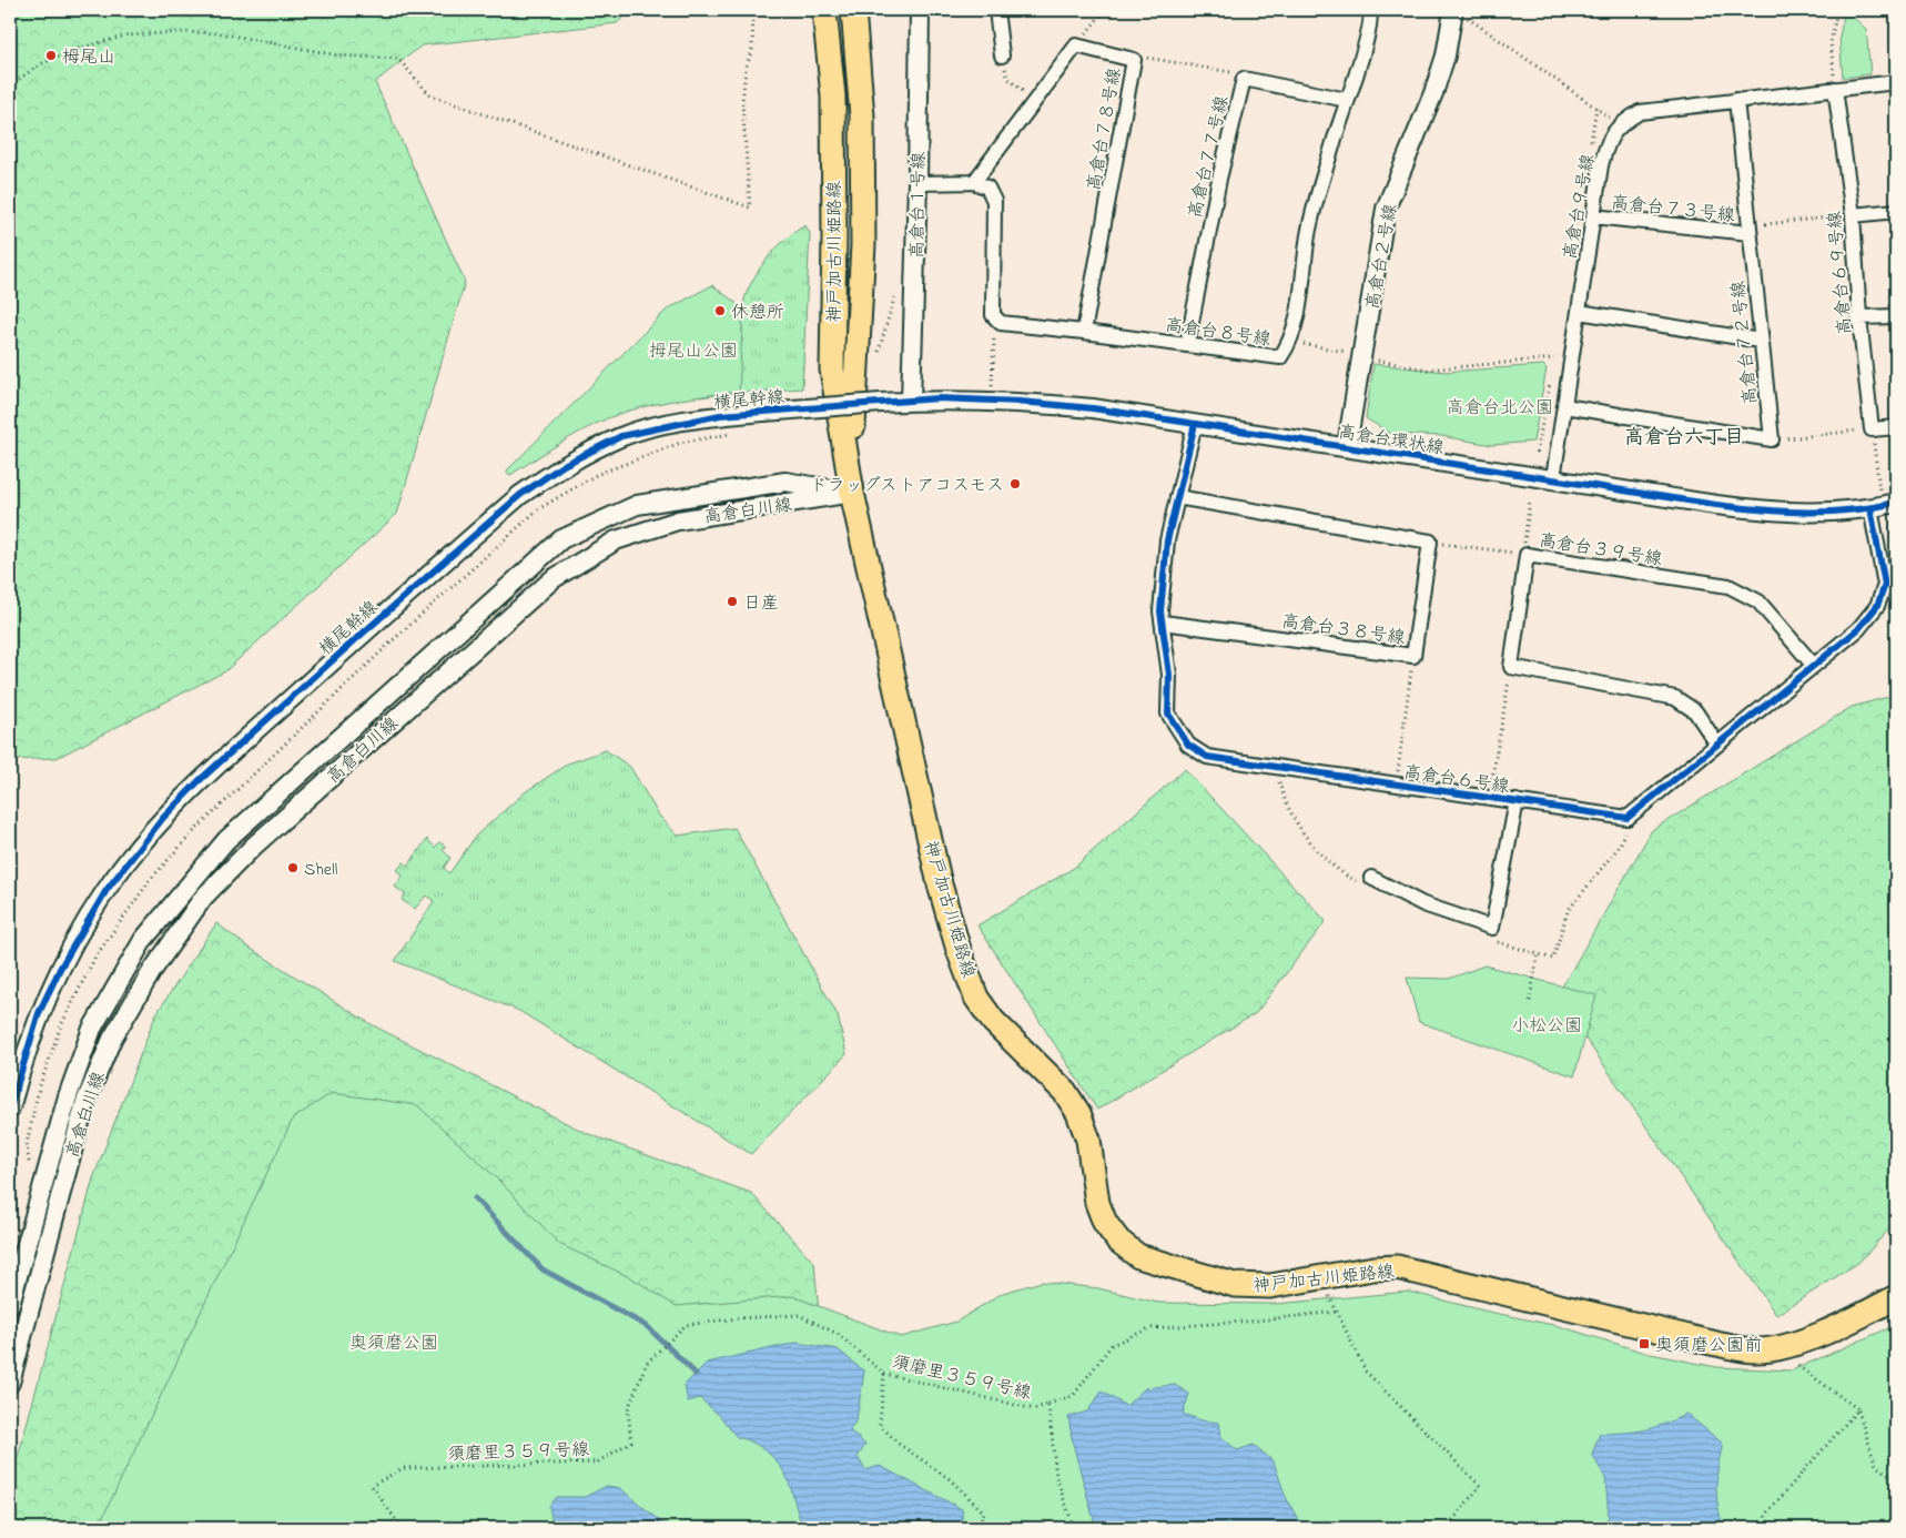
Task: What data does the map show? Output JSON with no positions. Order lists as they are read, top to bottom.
{
  "streets": {
    "main road": ["神戸加古川姫路線"],
    "street": [
      "高倉台７８号線",
      "高倉台７７号線",
      "高倉台１号線",
      "高倉台９号線",
      "高倉台７３号線",
      "高倉台２号線",
      "高倉台６９号線",
      "高倉台８号線",
      "高倉台７２号線",
      "横尾幹線",
      "高倉台環状線",
      "高倉白川線",
      "高倉台３９号線",
      "高倉台３８号線",
      "高倉台６号線"
    ],
    "path": ["須磨里３５９号線"]
  },
  "crossings": [
    ["高倉台７８号線", "高倉台８号線"],
    ["高倉台７７号線", "高倉台８号線"],
    ["高倉台１号線", "高倉台環状線"],
    ["高倉台９号線", "高倉台７３号線"],
    ["高倉台９号線", "高倉台環状線"],
    ["高倉台７３号線", "高倉台７２号線"],
    ["神戸加古川姫路線", "高倉白川線"],
    ["高倉台２号線", "高倉台環状線"],
    ["横尾幹線", "高倉台環状線"],
    ["高倉台環状線", "高倉台６号線"],
    ["高倉台３８号線", "高倉台６号線"]
  ],
  "districts": ["高倉台六丁目"],
  "parks": [
    "拇尾山公園",
    "高倉台北公園",
    "小松公園",
    "奥須磨公園"
  ],
  "places": {
    "other": [
      "栂尾山",
      "休憩所",
      "ドラッグストアコスモス",
      "日産",
      "Shell"
    ],
    "transit": ["奥須磨公園前"]
  }
}
